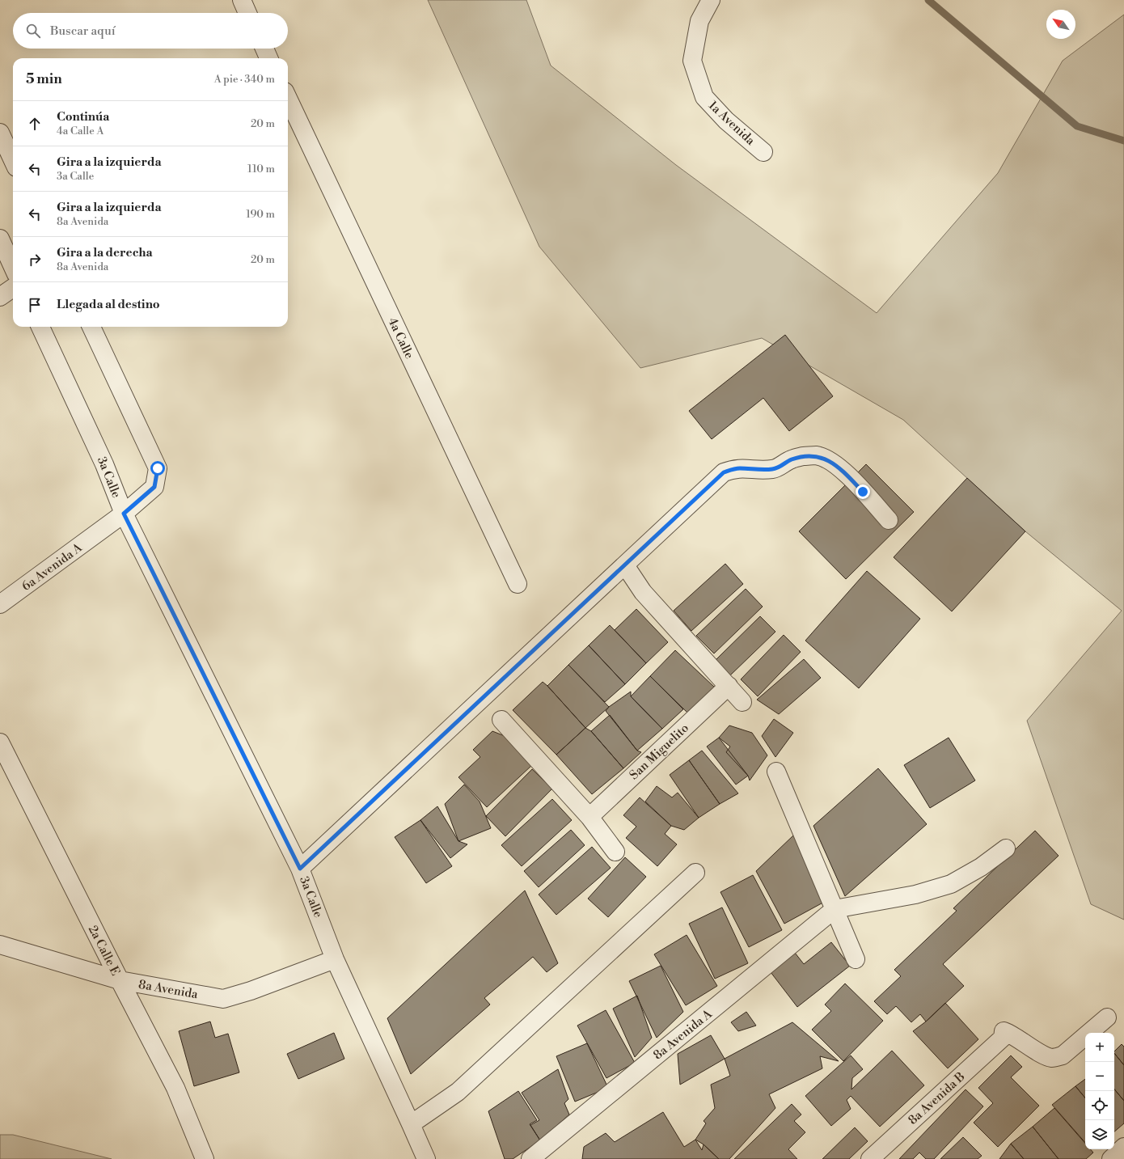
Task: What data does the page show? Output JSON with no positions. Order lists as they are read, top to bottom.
{
  "streets": {
    "street": [
      "1a Avenida",
      "4a Calle",
      "3a Calle",
      "6a Avenida A",
      "San Miguelito",
      "2a Calle E",
      "8a Avenida",
      "8a Avenida A",
      "8a Avenida B"
    ]
  },
  "crossings": [
    ["3a Calle", "6a Avenida A"],
    ["3a Calle", "8a Avenida"],
    ["2a Calle E", "8a Avenida"]
  ],
  "north": "top left",
  "page": {
    "search": "Buscar aquí",
    "heading": ["5 min", "A pie · 340 m"],
    "list": [
      ["Continúa", "4a Calle A", "20 m"],
      ["Gira a la izquierda", "3a Calle", "110 m"],
      ["Gira a la izquierda", "8a Avenida", "190 m"],
      ["Gira a la derecha", "8a Avenida", "20 m"],
      "Llegada al destino"
    ],
    "map_buttons": ["+", "−"]
  }
}
